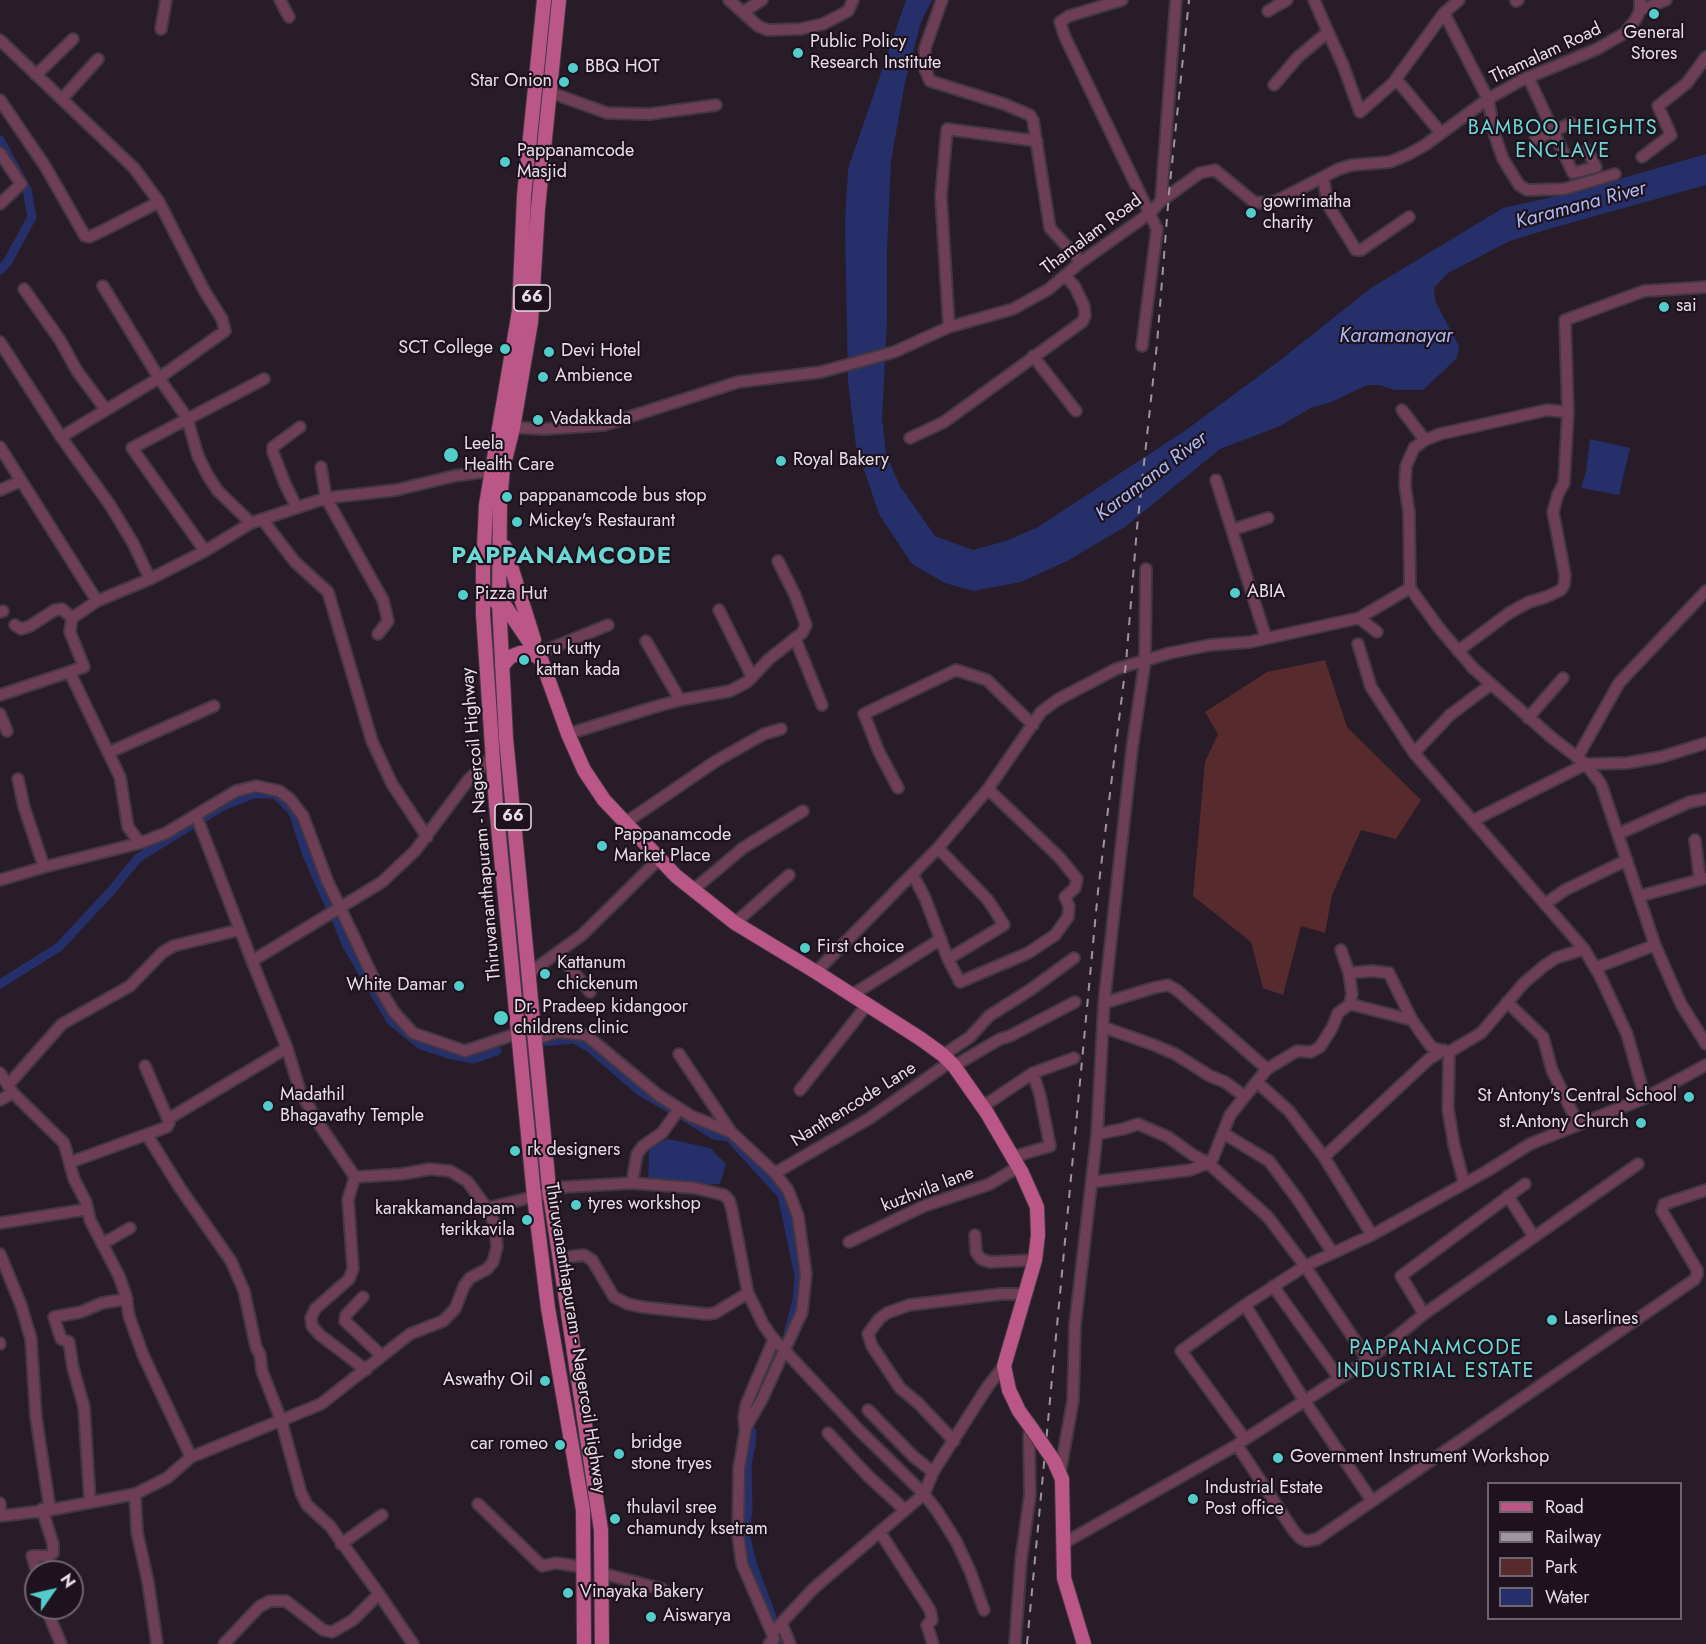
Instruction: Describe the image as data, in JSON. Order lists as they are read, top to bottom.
{
  "streets": {
    "main road": ["66", "Thiruvananthapuram - Nagercoil Highway"],
    "street": ["Thamalam Road", "Nanthencode Lane", "kuzhvila lane"]
  },
  "crossings": [
    ["Thamalam Road", "Thiruvananthapuram - Nagercoil Highway"]
  ],
  "districts": ["BAMBOO HEIGHTS ENCLAVE", "PAPPANAMCODE", "PAPPANAMCODE INDUSTRIAL ESTATE"],
  "water": ["Karamana River", "Karamanayar"],
  "places": [
    "General Stores",
    "Public Policy Research Institute",
    "BBQ HOT",
    "Star Onion",
    "Pappanamcode Masjid",
    "gowrimatha charity",
    "sai",
    "SCT College",
    "Devi Hotel",
    "Ambience",
    "Vadakkada",
    "Leela Health Care",
    "Royal Bakery",
    "pappanamcode bus stop",
    "Mickey's Restaurant",
    "ABIA",
    "Pizza Hut",
    "oru kutty kattan kada",
    "Pappanamcode Market Place",
    "First choice",
    "Kattanum chickenum",
    "White Damar",
    "Dr. Pradeep kidangoor childrens clinic",
    "St Antony's Central School",
    "Madathil Bhagavathy Temple",
    "st.Antony Church",
    "rk designers",
    "tyres workshop",
    "karakkamandapam terikkavila",
    "Laserlines",
    "Aswathy Oil",
    "car romeo",
    "bridge stone tryes",
    "Government Instrument Workshop",
    "Industrial Estate Post office",
    "thulavil sree chamundy ksetram",
    "Vinayaka Bakery",
    "Aiswarya"
  ],
  "legend": [
    "Road",
    "Railway",
    "Park",
    "Water"
  ],
  "north": "top right"
}
